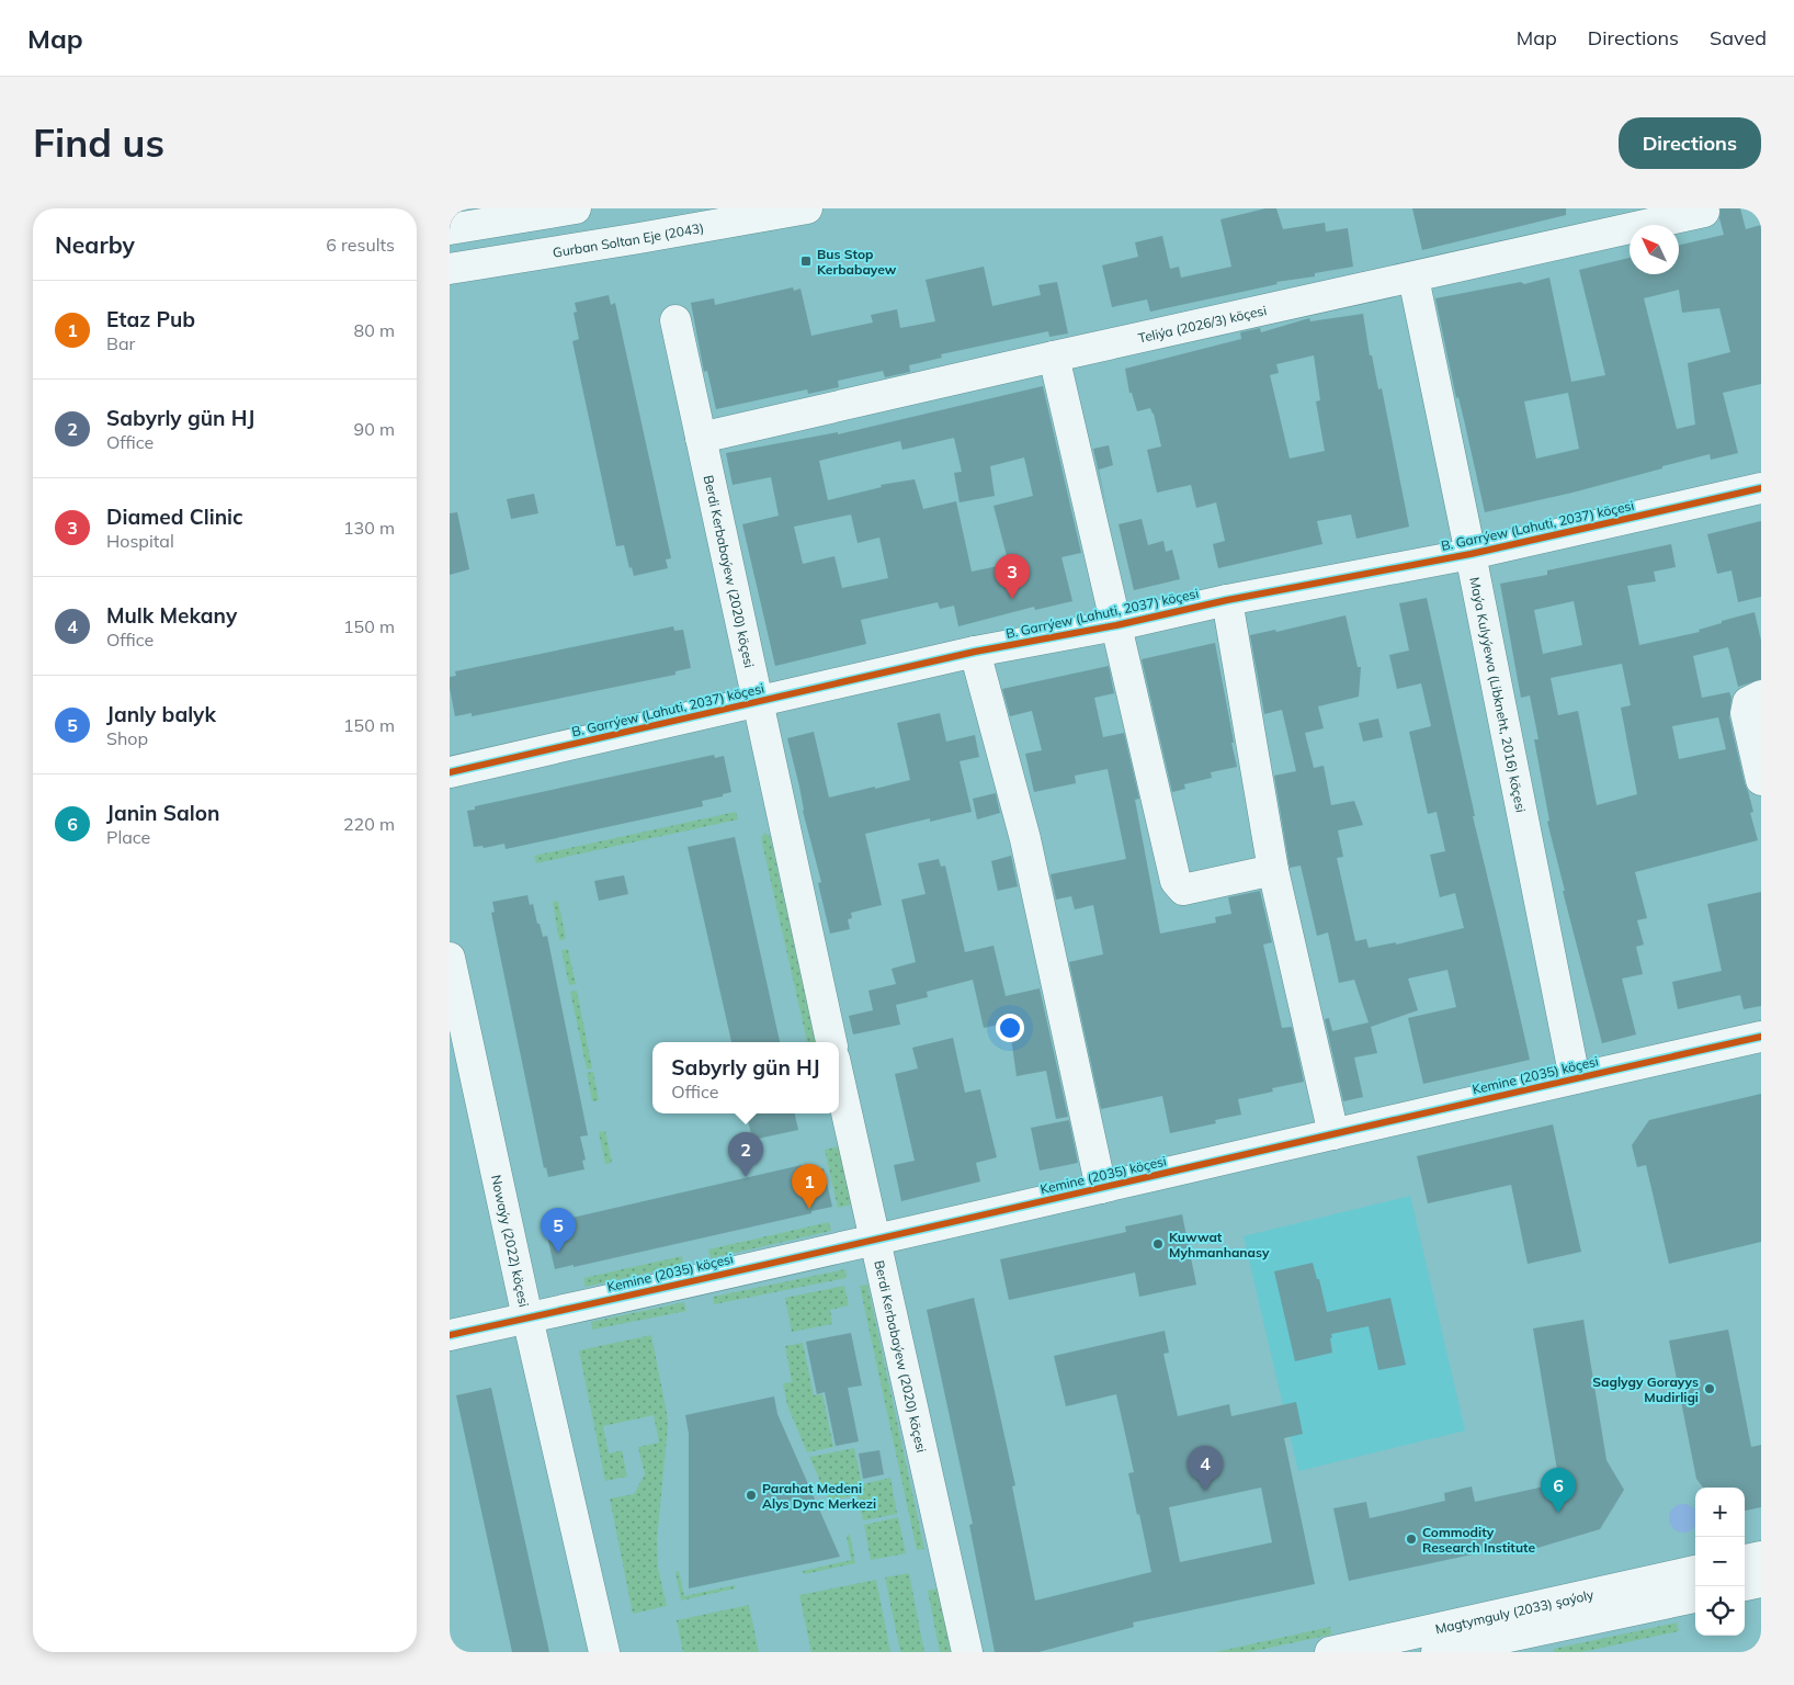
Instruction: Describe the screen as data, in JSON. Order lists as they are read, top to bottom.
{
  "streets": {
    "main road": [
      "Gurban Soltan Eje (2043)",
      "Teliýa (2026/3) köçesi",
      "B. Garrýew (Lahuti, 2037) köçesi",
      "Berdi Kerbabaýew (2020) köçesi",
      "Maýa Kulyýewa (Libkneht, 2016) köçesi",
      "Kemine (2035) köçesi",
      "Nowaýy (2022) köçesi",
      "Magtymguly (2033) şaýoly"
    ]
  },
  "crossings": [
    ["Teliýa (2026/3) köçesi", "Berdi Kerbabaýew (2020) köçesi"],
    ["Teliýa (2026/3) köçesi", "Maýa Kulyýewa (Libkneht, 2016) köçesi"],
    ["B. Garrýew (Lahuti, 2037) köçesi", "Berdi Kerbabaýew (2020) köçesi"],
    ["B. Garrýew (Lahuti, 2037) köçesi", "Maýa Kulyýewa (Libkneht, 2016) köçesi"],
    ["Berdi Kerbabaýew (2020) köçesi", "Kemine (2035) köçesi"],
    ["Maýa Kulyýewa (Libkneht, 2016) köçesi", "Kemine (2035) köçesi"],
    ["Kemine (2035) köçesi", "Nowaýy (2022) köçesi"]
  ],
  "places": {
    "transit": ["Bus Stop Kerbabayew"],
    "other": [
      "Kuwwat Myhmanhanasy",
      "Saglygy Gorayys Mudirligi",
      "Parahat Medeni Alys Dync Merkezi",
      "Commodity Research Institute"
    ]
  },
  "north": "top left",
  "page": {
    "header": "Map",
    "nav": ["Map", "Directions", "Saved"],
    "buttons": "Directions",
    "title": "Find us",
    "heading": ["Nearby", "6 results"],
    "list": [
      {
        "mark": "1",
        "name": "Etaz Pub",
        "note": "Bar",
        "value": "80 m"
      },
      {
        "mark": "2",
        "name": "Sabyrly gün HJ",
        "note": "Office",
        "value": "90 m"
      },
      {
        "mark": "3",
        "name": "Diamed Clinic",
        "note": "Hospital",
        "value": "130 m"
      },
      {
        "mark": "4",
        "name": "Mulk Mekany",
        "note": "Office",
        "value": "150 m"
      },
      {
        "mark": "5",
        "name": "Janly balyk",
        "note": "Shop",
        "value": "150 m"
      },
      {
        "mark": "6",
        "name": "Janin Salon",
        "note": "Place",
        "value": "220 m"
      }
    ],
    "pins": [
      "3",
      "2",
      "1",
      "5",
      "4",
      "6"
    ],
    "popup": ["Sabyrly gün HJ", "Office"],
    "map_buttons": ["+", "−"]
  }
}
